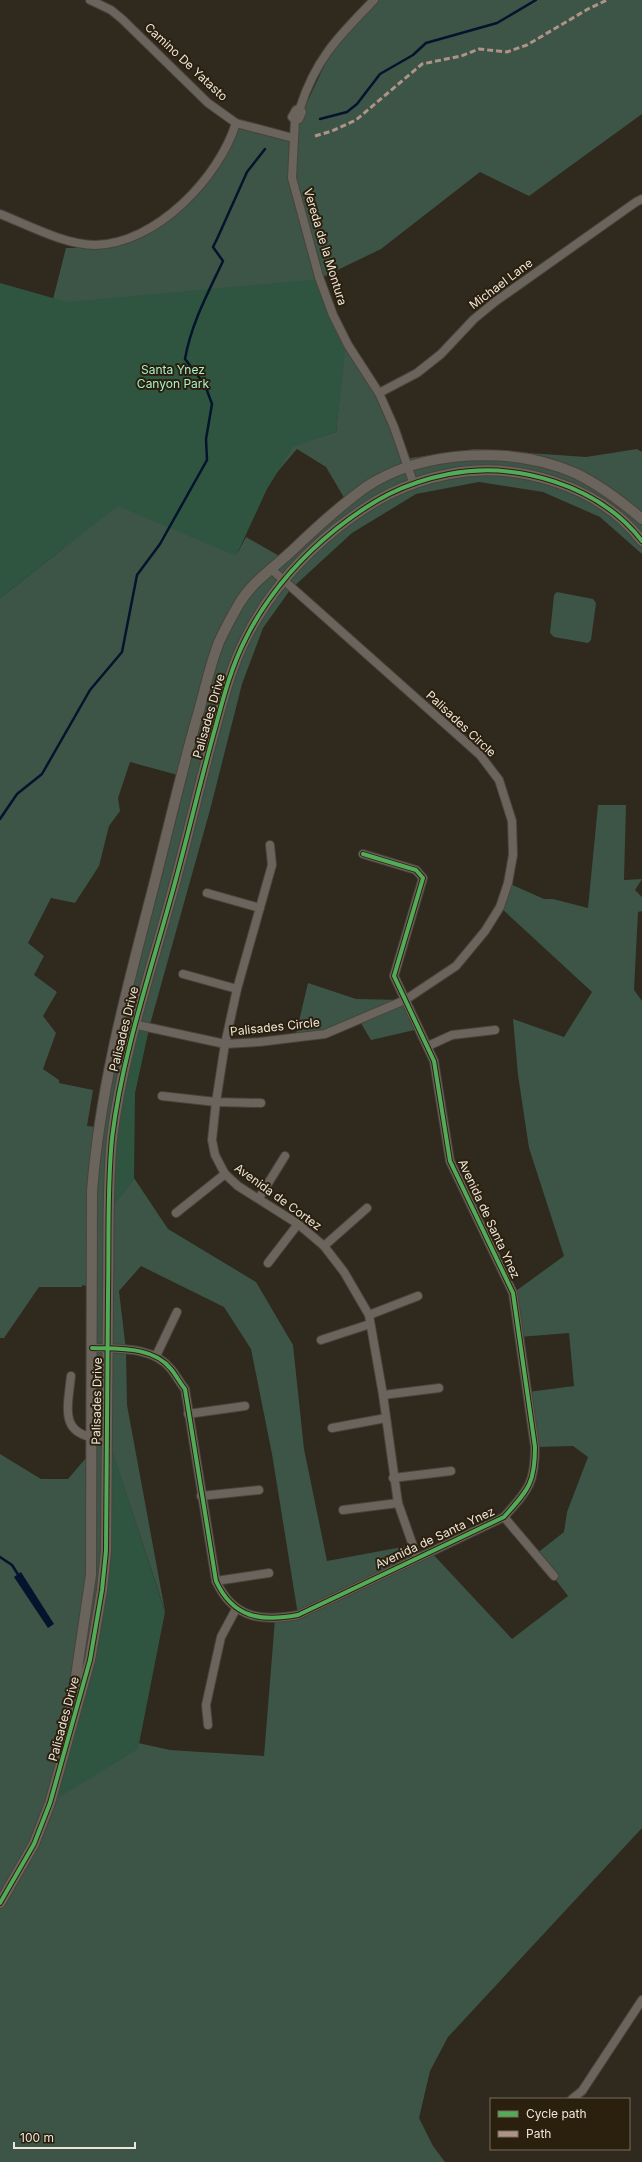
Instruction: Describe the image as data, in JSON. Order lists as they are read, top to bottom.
{
  "streets": {
    "street": [
      "Camino De Yatasto",
      "Vereda de la Montura",
      "Michael Lane",
      "Palisades Drive",
      "Palisades Circle",
      "Avenida de Cortez",
      "Avenida de Santa Ynez"
    ]
  },
  "crossings": [
    ["Camino De Yatasto", "Vereda de la Montura"],
    ["Vereda de la Montura", "Michael Lane"],
    ["Vereda de la Montura", "Palisades Drive"],
    ["Palisades Drive", "Palisades Circle"],
    ["Palisades Drive", "Avenida de Santa Ynez"],
    ["Palisades Circle", "Avenida de Cortez"],
    ["Palisades Circle", "Avenida de Santa Ynez"],
    ["Avenida de Cortez", "Avenida de Santa Ynez"]
  ],
  "parks": ["Santa Ynez Canyon Park"],
  "legend": ["Cycle path", "Path"],
  "scale_bar": "100 m"
}
